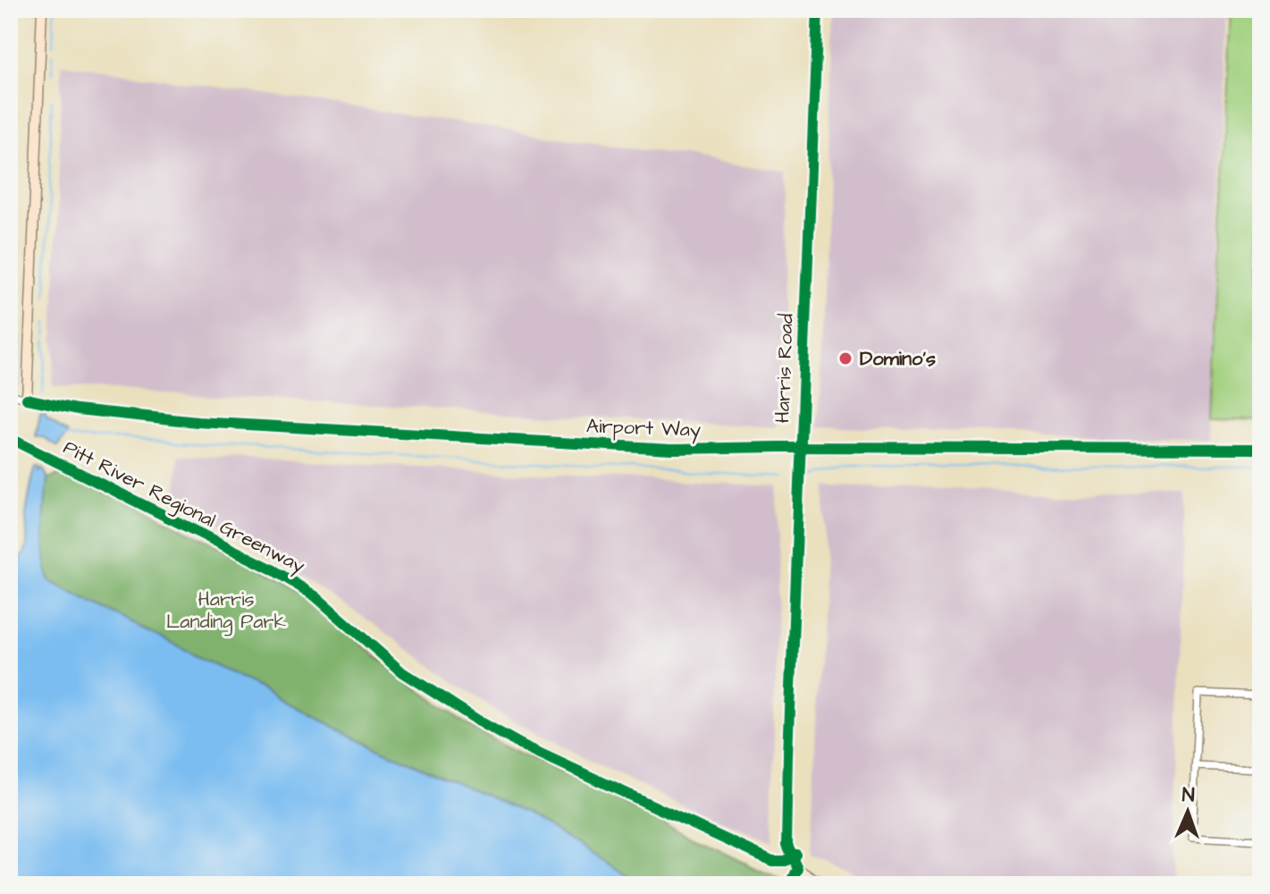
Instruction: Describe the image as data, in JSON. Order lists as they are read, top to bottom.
{
  "streets": {
    "street": ["Harris Road", "Airport Way"],
    "cycle path": ["Pitt River Regional Greenway"]
  },
  "crossings": [
    ["Harris Road", "Airport Way"]
  ],
  "parks": ["Harris Landing Park"],
  "places": ["Domino's"],
  "north": "top"
}
